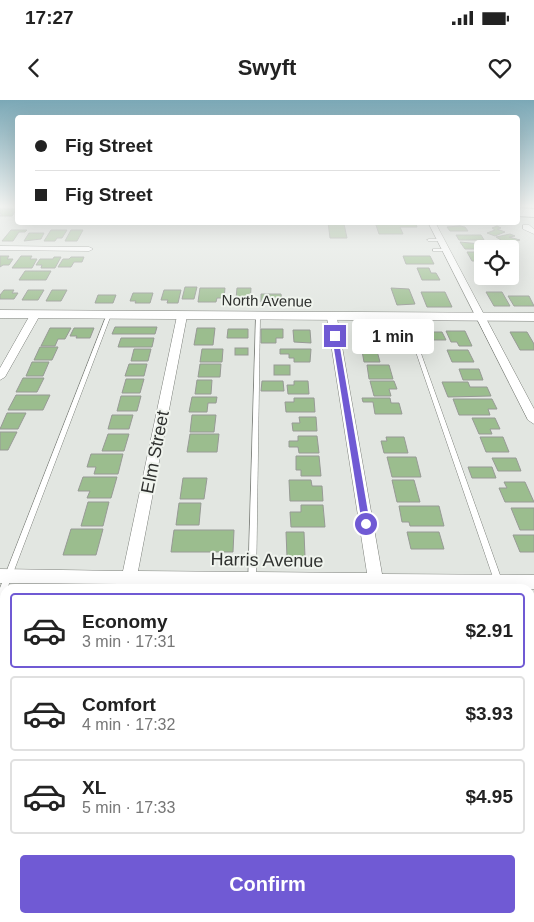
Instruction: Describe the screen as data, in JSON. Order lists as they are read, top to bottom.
{
  "streets": {
    "street": ["North Avenue", "Elm Street", "Harris Avenue"]
  },
  "crossings": [
    ["North Avenue", "Elm Street"],
    ["Elm Street", "Harris Avenue"]
  ],
  "page": {
    "status": "17:27",
    "header": "Swyft",
    "banner": ["Fig Street", "Fig Street"],
    "bubble": "1 min",
    "list": [
      {
        "name": "Economy",
        "note": "3 min · 17:31",
        "value": "$2.91"
      },
      {
        "name": "Comfort",
        "note": "4 min · 17:32",
        "value": "$3.93"
      },
      {
        "name": "XL",
        "note": "5 min · 17:33",
        "value": "$4.95"
      }
    ],
    "buttons": "Confirm"
  }
}
